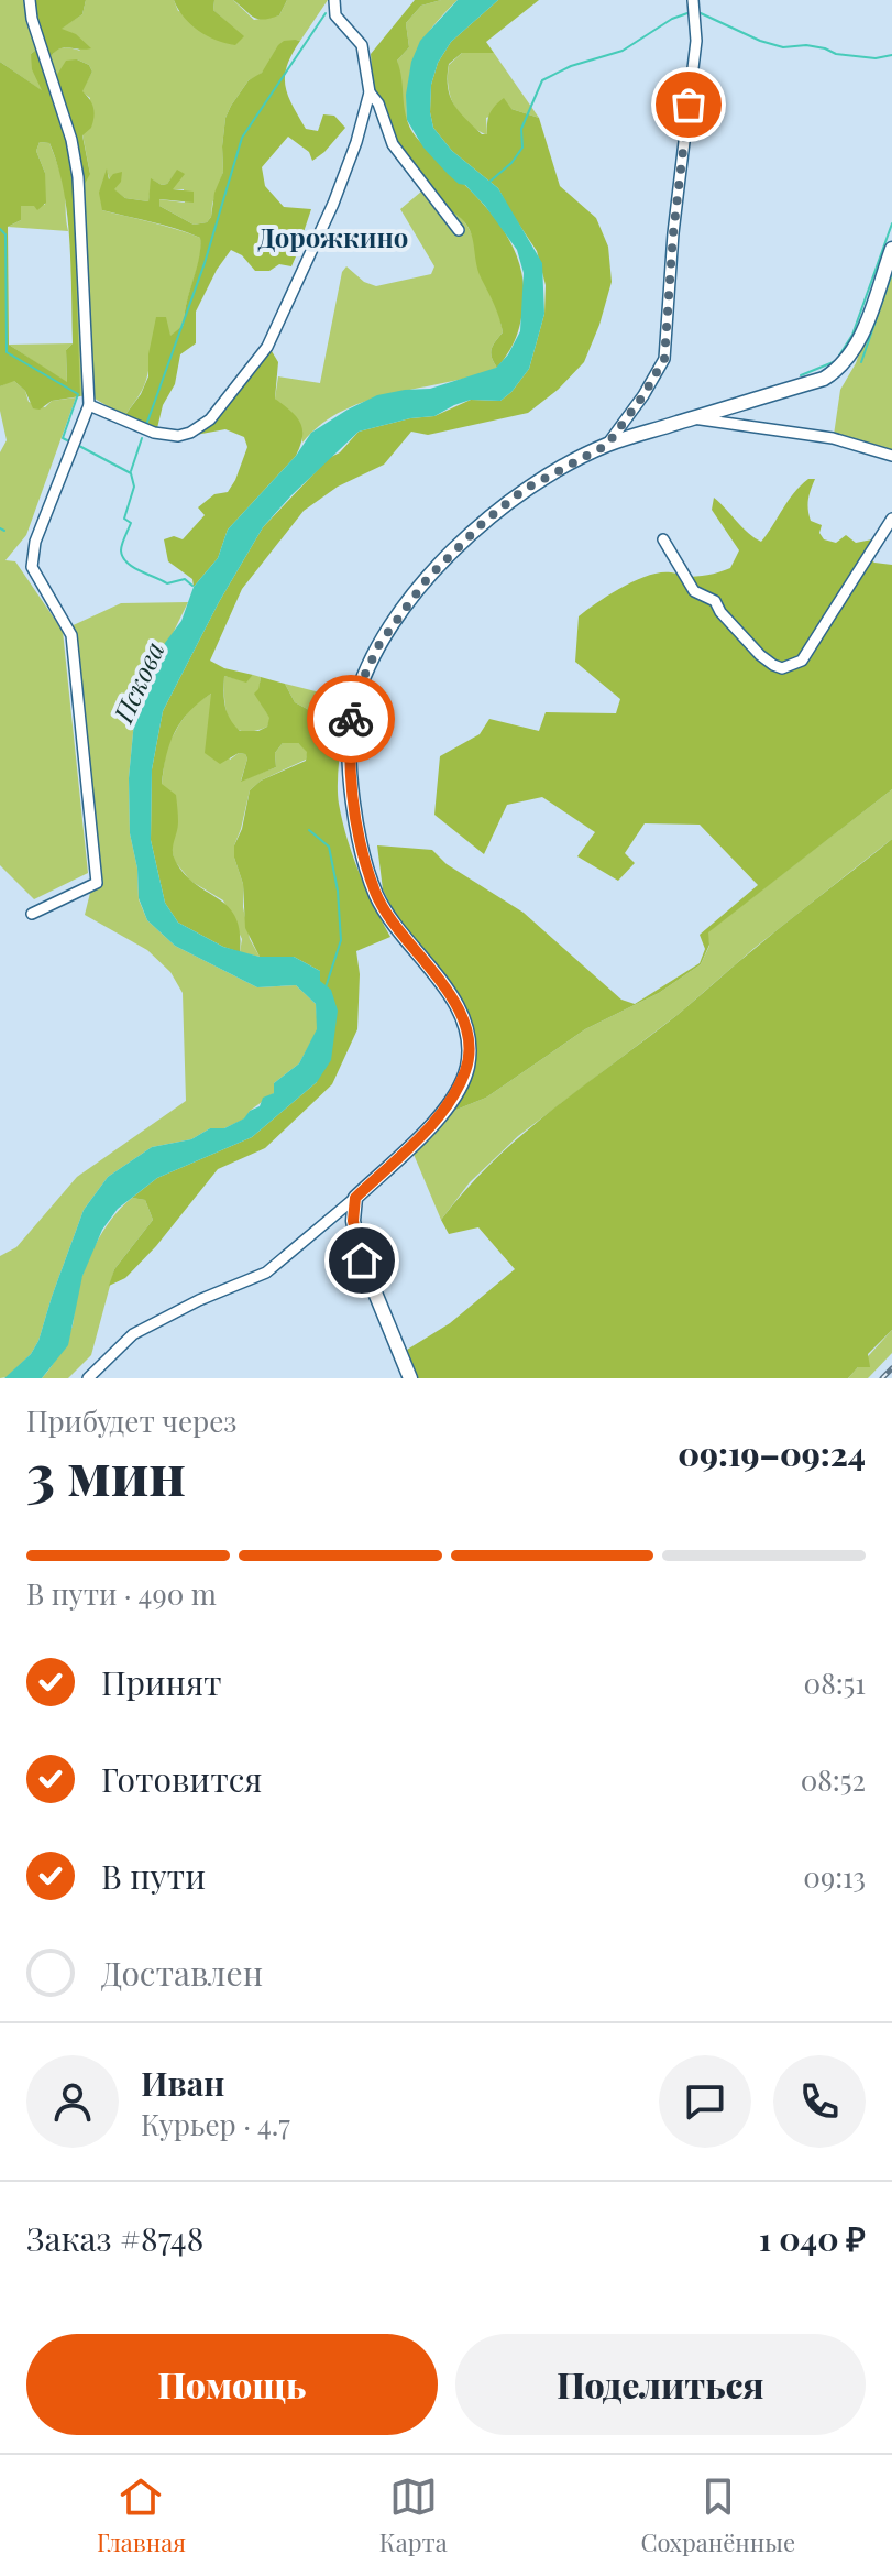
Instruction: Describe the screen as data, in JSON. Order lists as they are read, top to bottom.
{
  "districts": ["Дорожкино"],
  "water": ["Пскова"],
  "page": {
    "heading": ["3 мин", "Прибудет через", "09:19–09:24"],
    "panel": [
      "Иван",
      "Курьер · 4.7",
      "Заказ #8748",
      "1 040 ₽"
    ],
    "bar": "В пути · 490 m",
    "list": [
      ["Принят", "08:51"],
      ["Готовится", "08:52"],
      ["В пути", "09:13"],
      "Доставлен"
    ],
    "buttons": ["Помощь", "Поделиться"],
    "tabs": ["Главная", "Карта", "Сохранённые"]
  }
}
